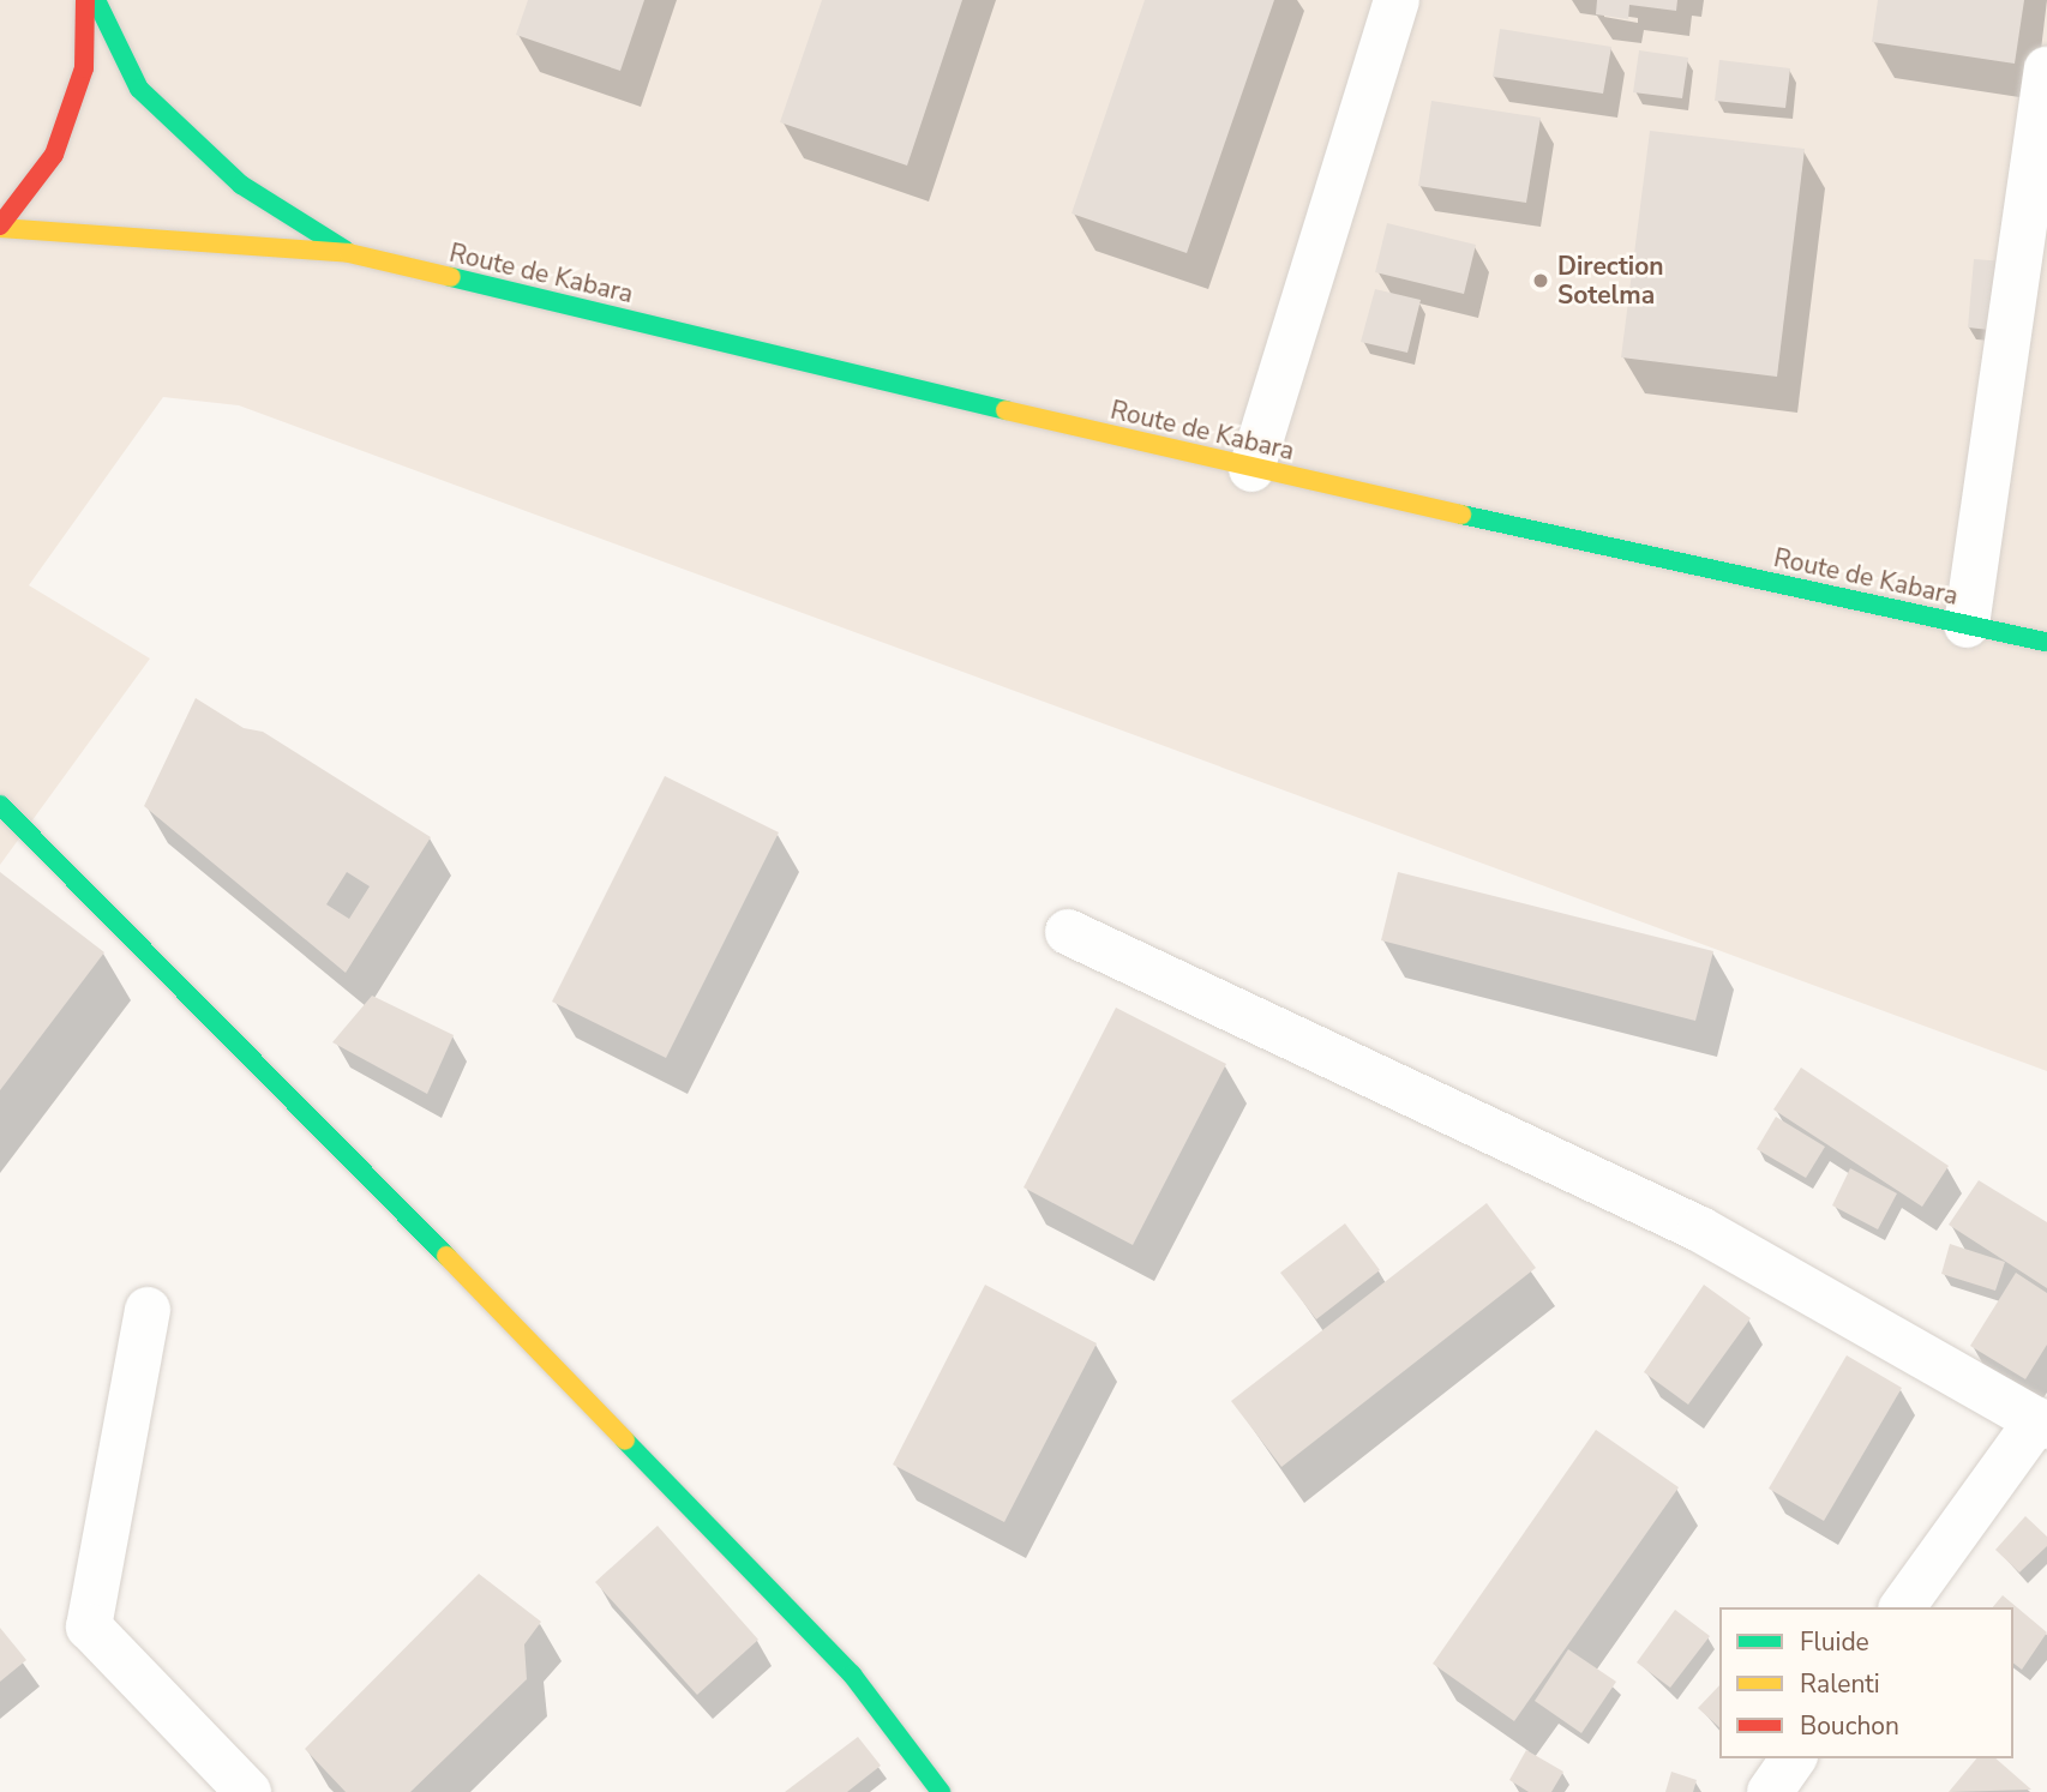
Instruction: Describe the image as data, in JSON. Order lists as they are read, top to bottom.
{
  "streets": {
    "main road": ["Route de Kabara"]
  },
  "places": ["Direction Sotelma"],
  "legend": ["Fluide", "Ralenti", "Bouchon"]
}
